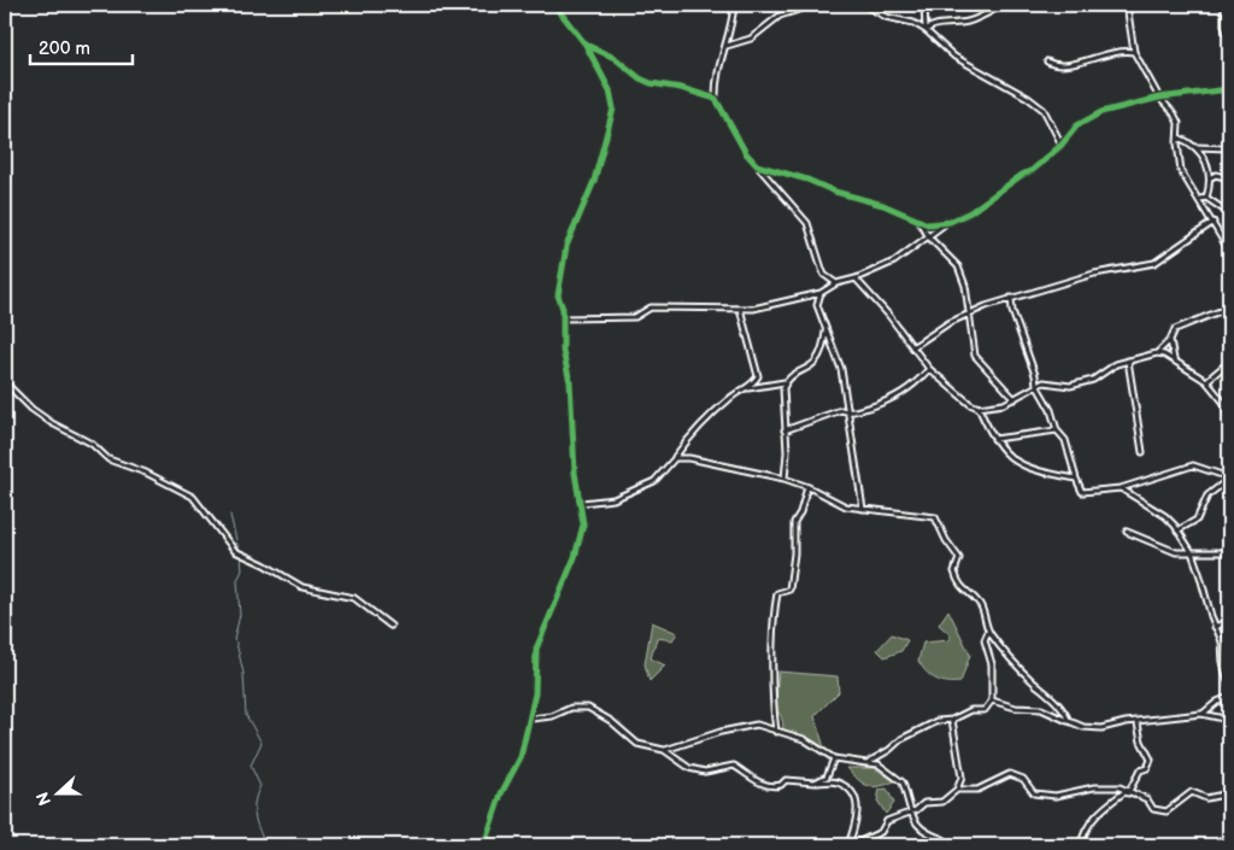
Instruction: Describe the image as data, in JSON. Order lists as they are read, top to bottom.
{
  "scale_bar": "200 m",
  "north": "left"
}
